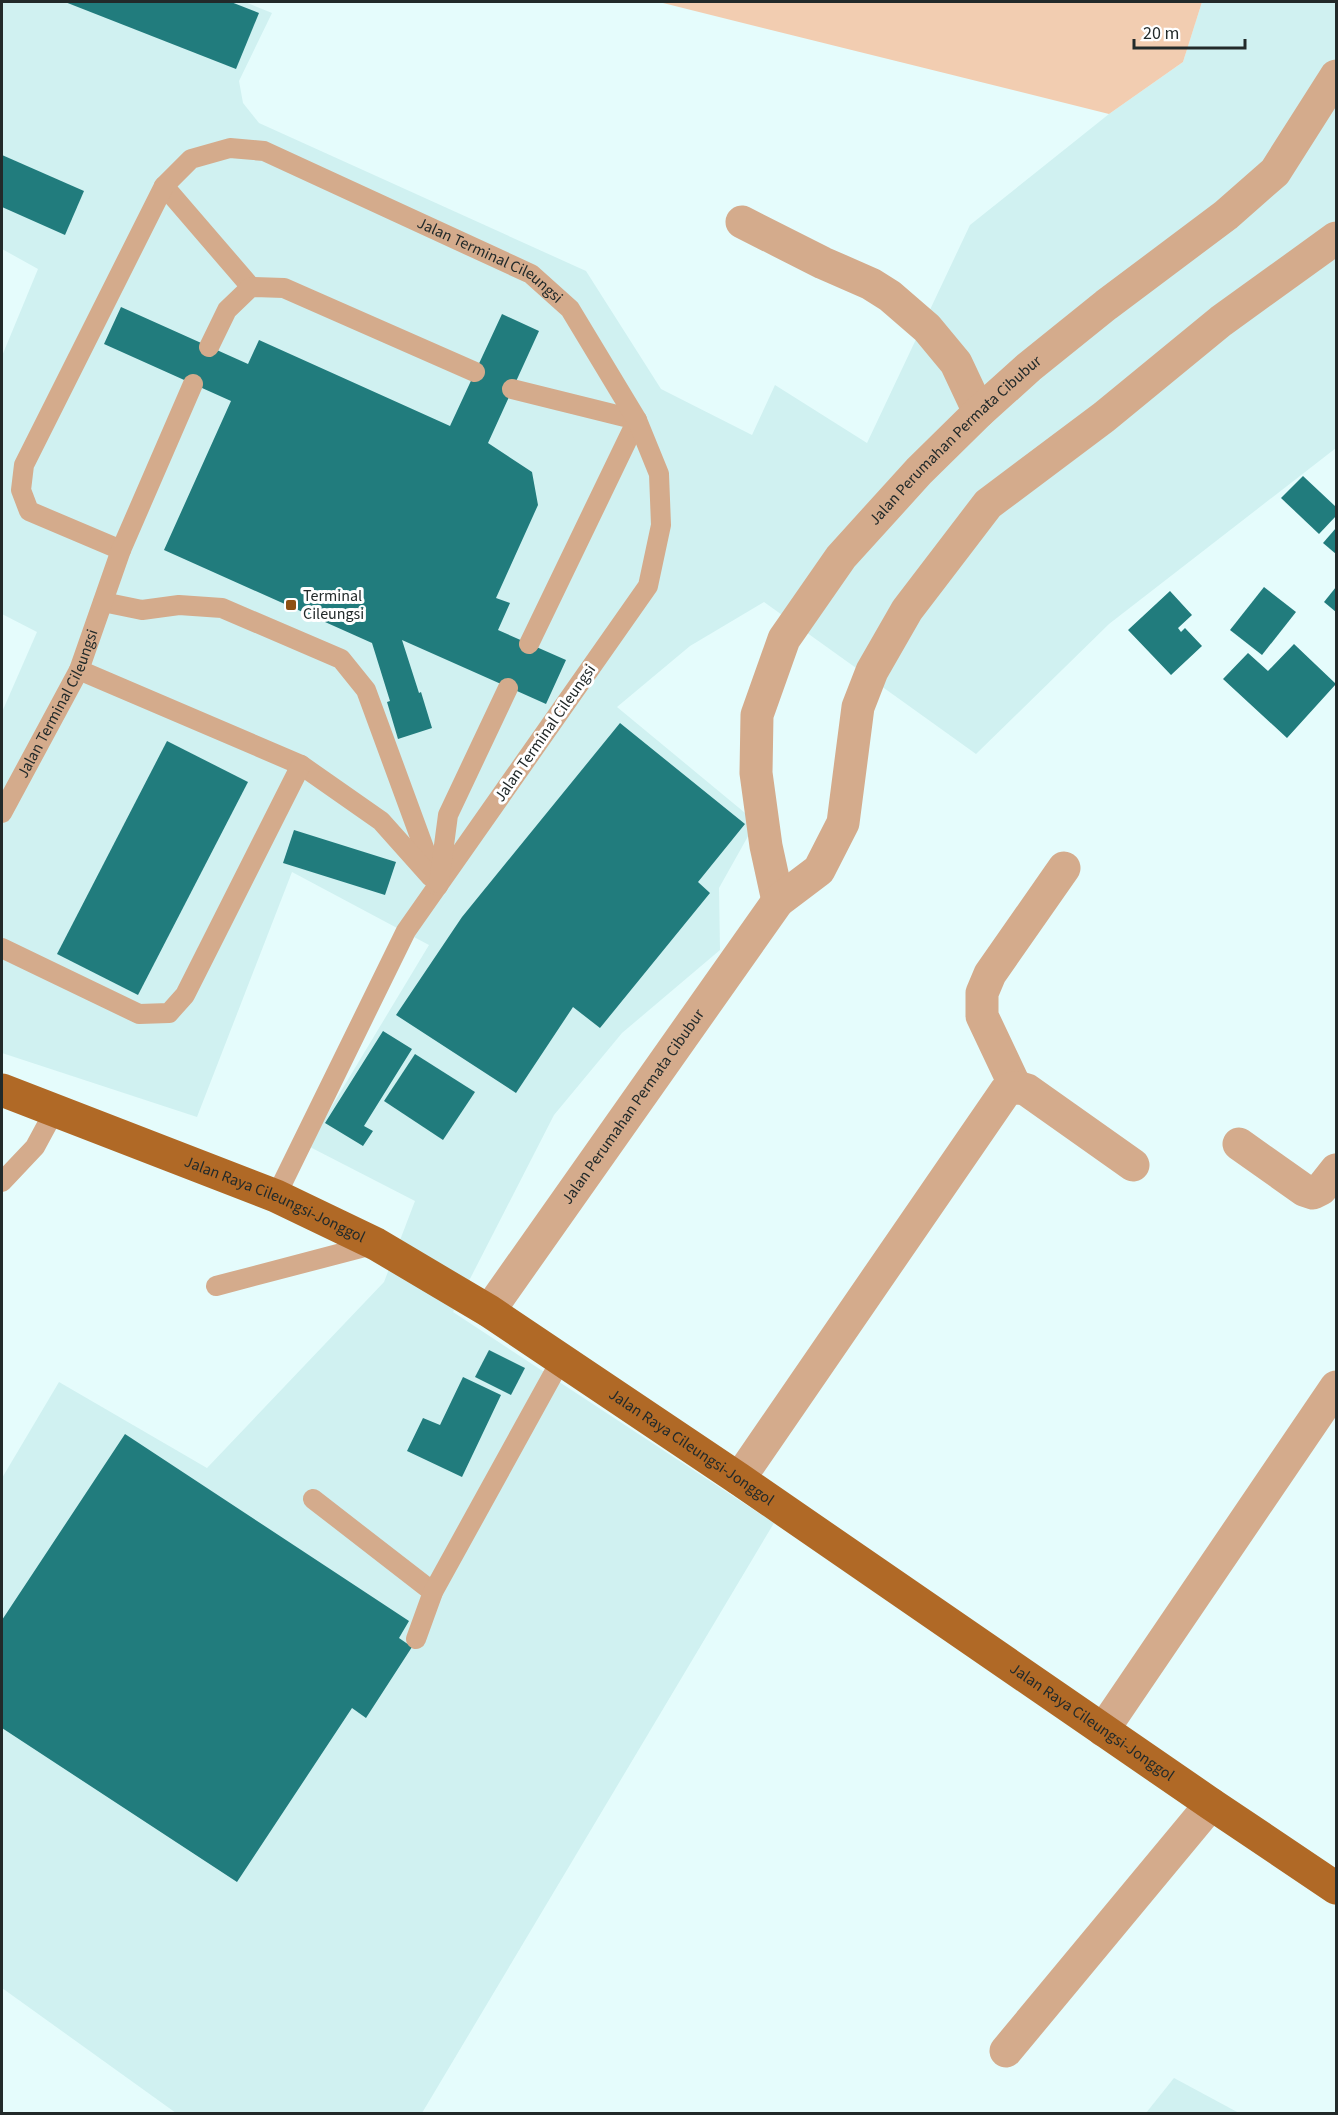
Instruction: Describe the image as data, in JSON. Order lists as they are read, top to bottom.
{
  "streets": {
    "main road": ["Jalan Raya Cileungsi-Jonggol"],
    "street": ["Jalan Perumahan Permata Cibubur"],
    "lane": ["Jalan Terminal Cileungsi"]
  },
  "crossings": [
    ["Jalan Terminal Cileungsi", "Jalan Raya Cileungsi-Jonggol"],
    ["Jalan Perumahan Permata Cibubur", "Jalan Raya Cileungsi-Jonggol"]
  ],
  "places": {
    "transit": ["Terminal Cileungsi"]
  },
  "scale_bar": "20 m"
}
